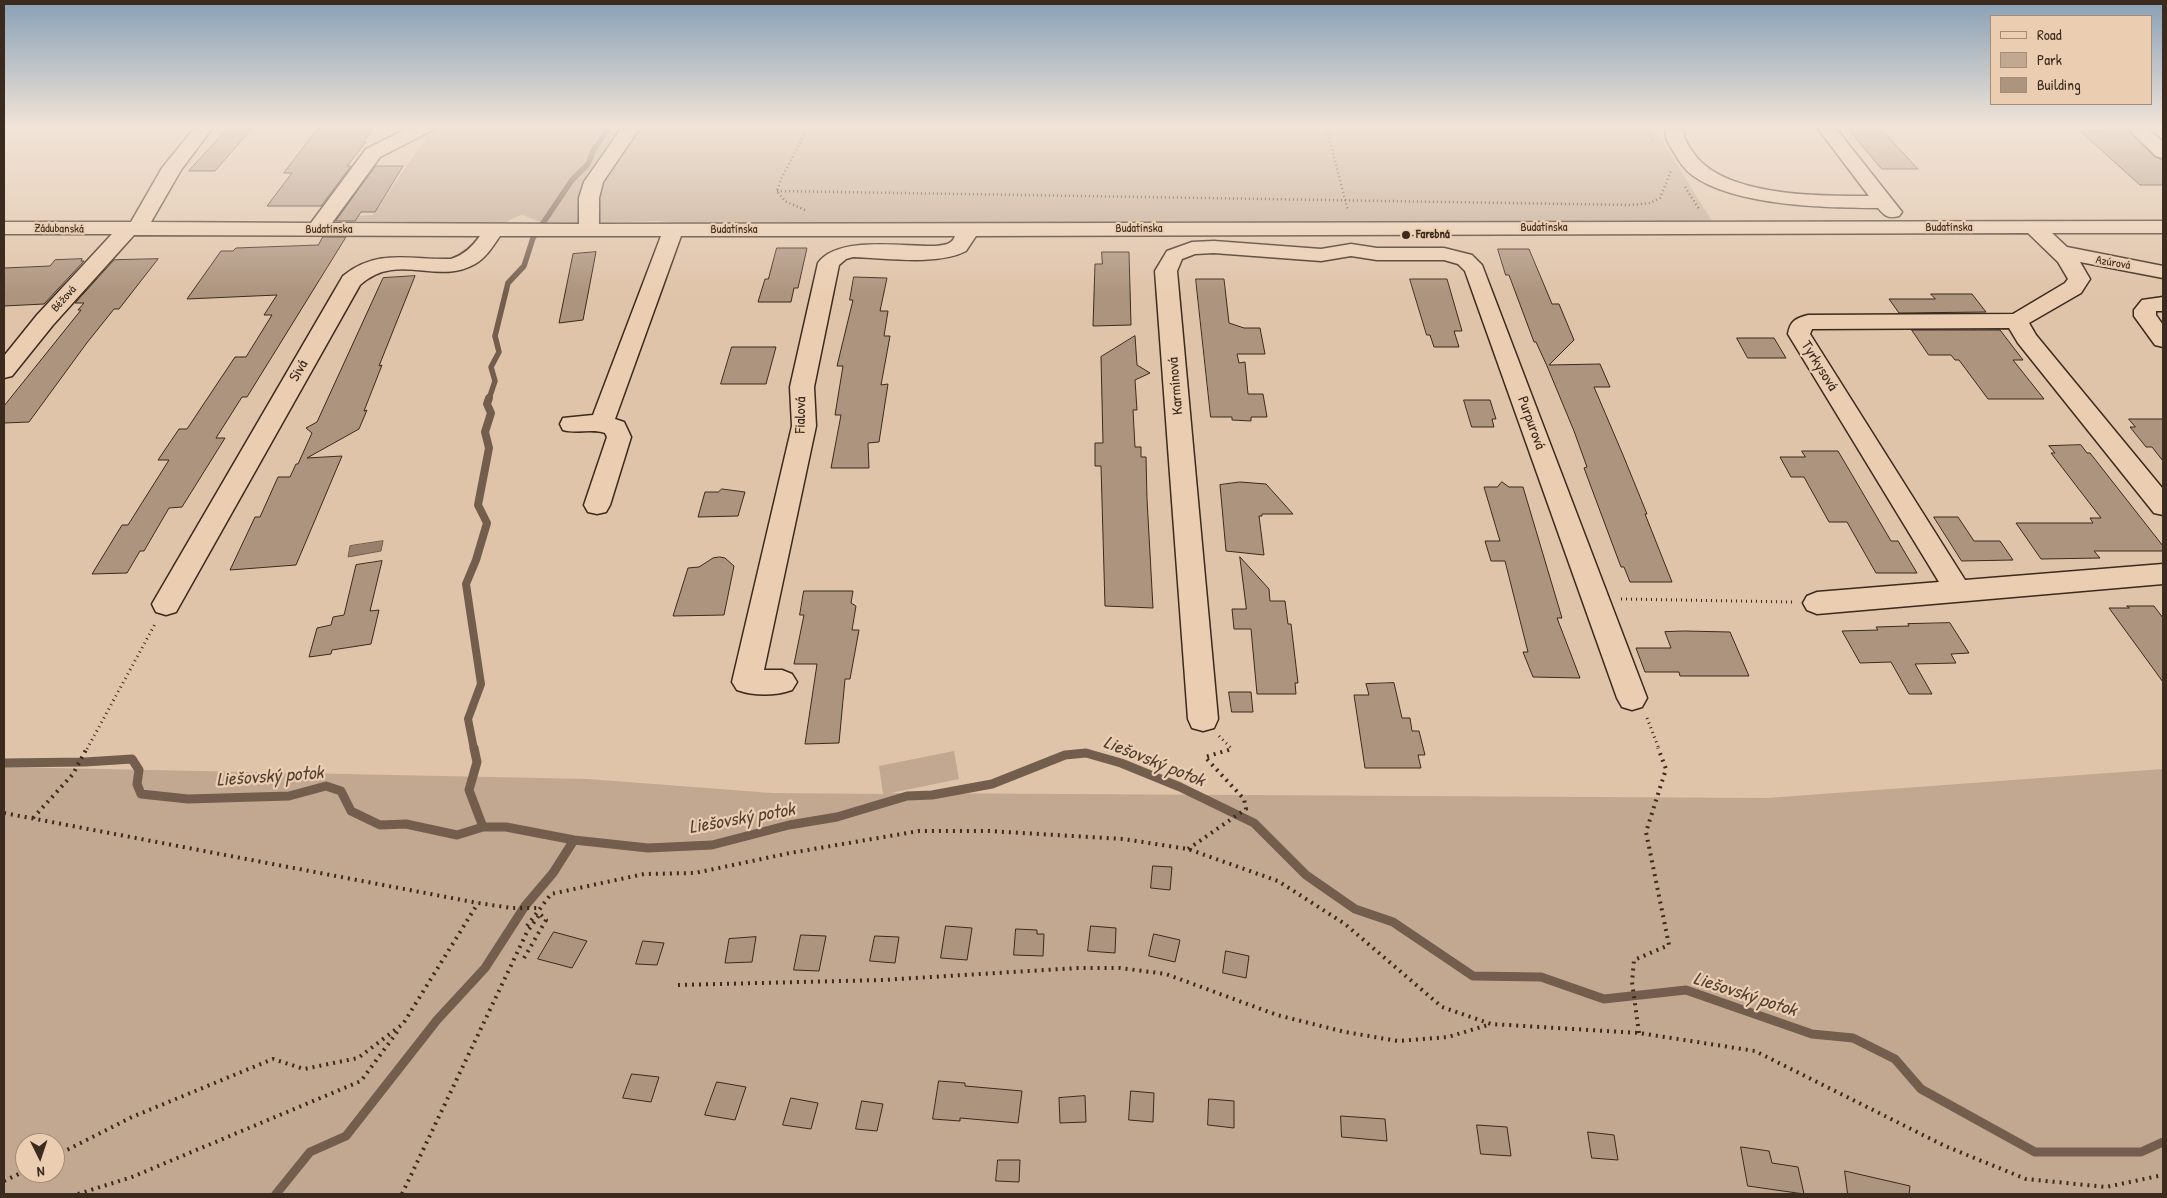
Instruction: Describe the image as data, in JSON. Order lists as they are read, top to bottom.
{
  "streets": {
    "street": [
      "Budatínska",
      "Zádubanská",
      "Azúrová",
      "Béžová",
      "Tyrkysová",
      "Sivá",
      "Karmínová",
      "Fialová",
      "Purpurová"
    ]
  },
  "crossings": [
    ["Budatínska", "Zádubanská"],
    ["Budatínska", "Béžová"],
    ["Budatínska", "Sivá"],
    ["Budatínska", "Karmínová"],
    ["Budatínska", "Fialová"],
    ["Budatínska", "Purpurová"],
    ["Zádubanská", "Béžová"],
    ["Karmínová", "Purpurová"]
  ],
  "water": ["Liešovský potok"],
  "places": ["Farebná"],
  "legend": ["Road", "Park", "Building"],
  "north": "bottom"
}
